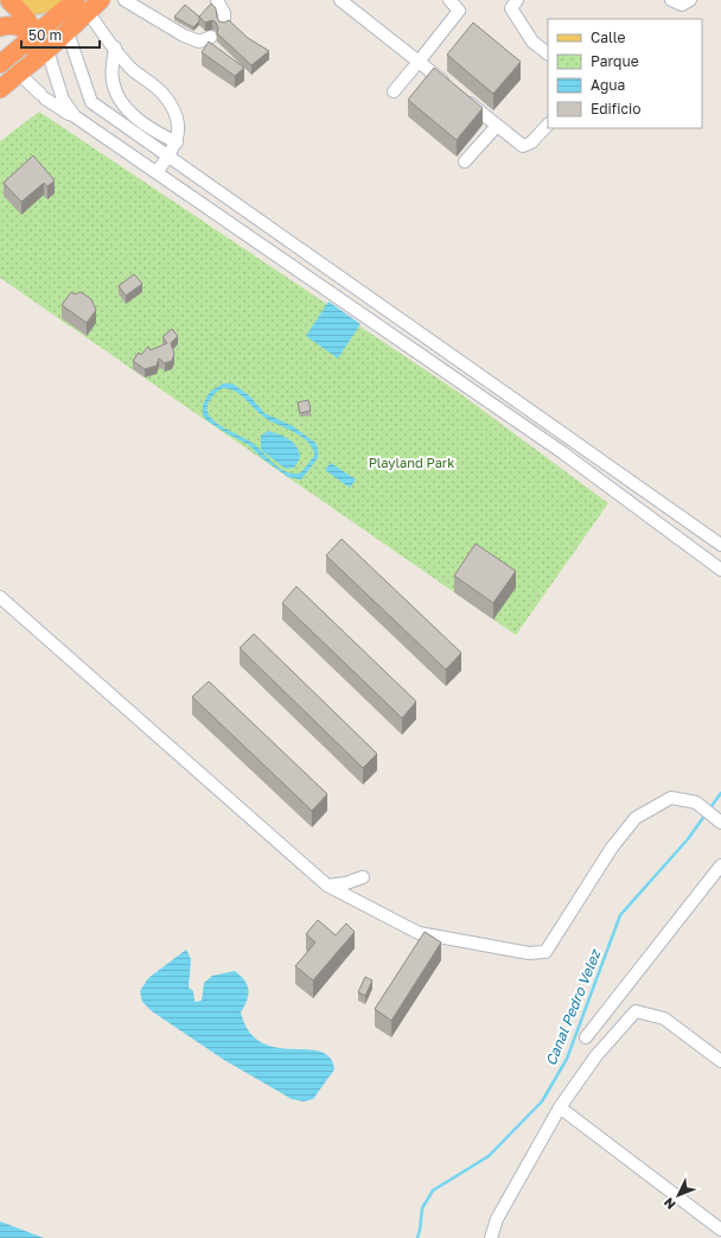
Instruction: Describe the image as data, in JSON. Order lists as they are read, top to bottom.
{
  "water": ["Canal Pedro Velez"],
  "parks": ["Playland Park"],
  "legend": [
    "Calle",
    "Parque",
    "Agua",
    "Edificio"
  ],
  "scale_bar": "50 m",
  "north": "bottom left"
}
